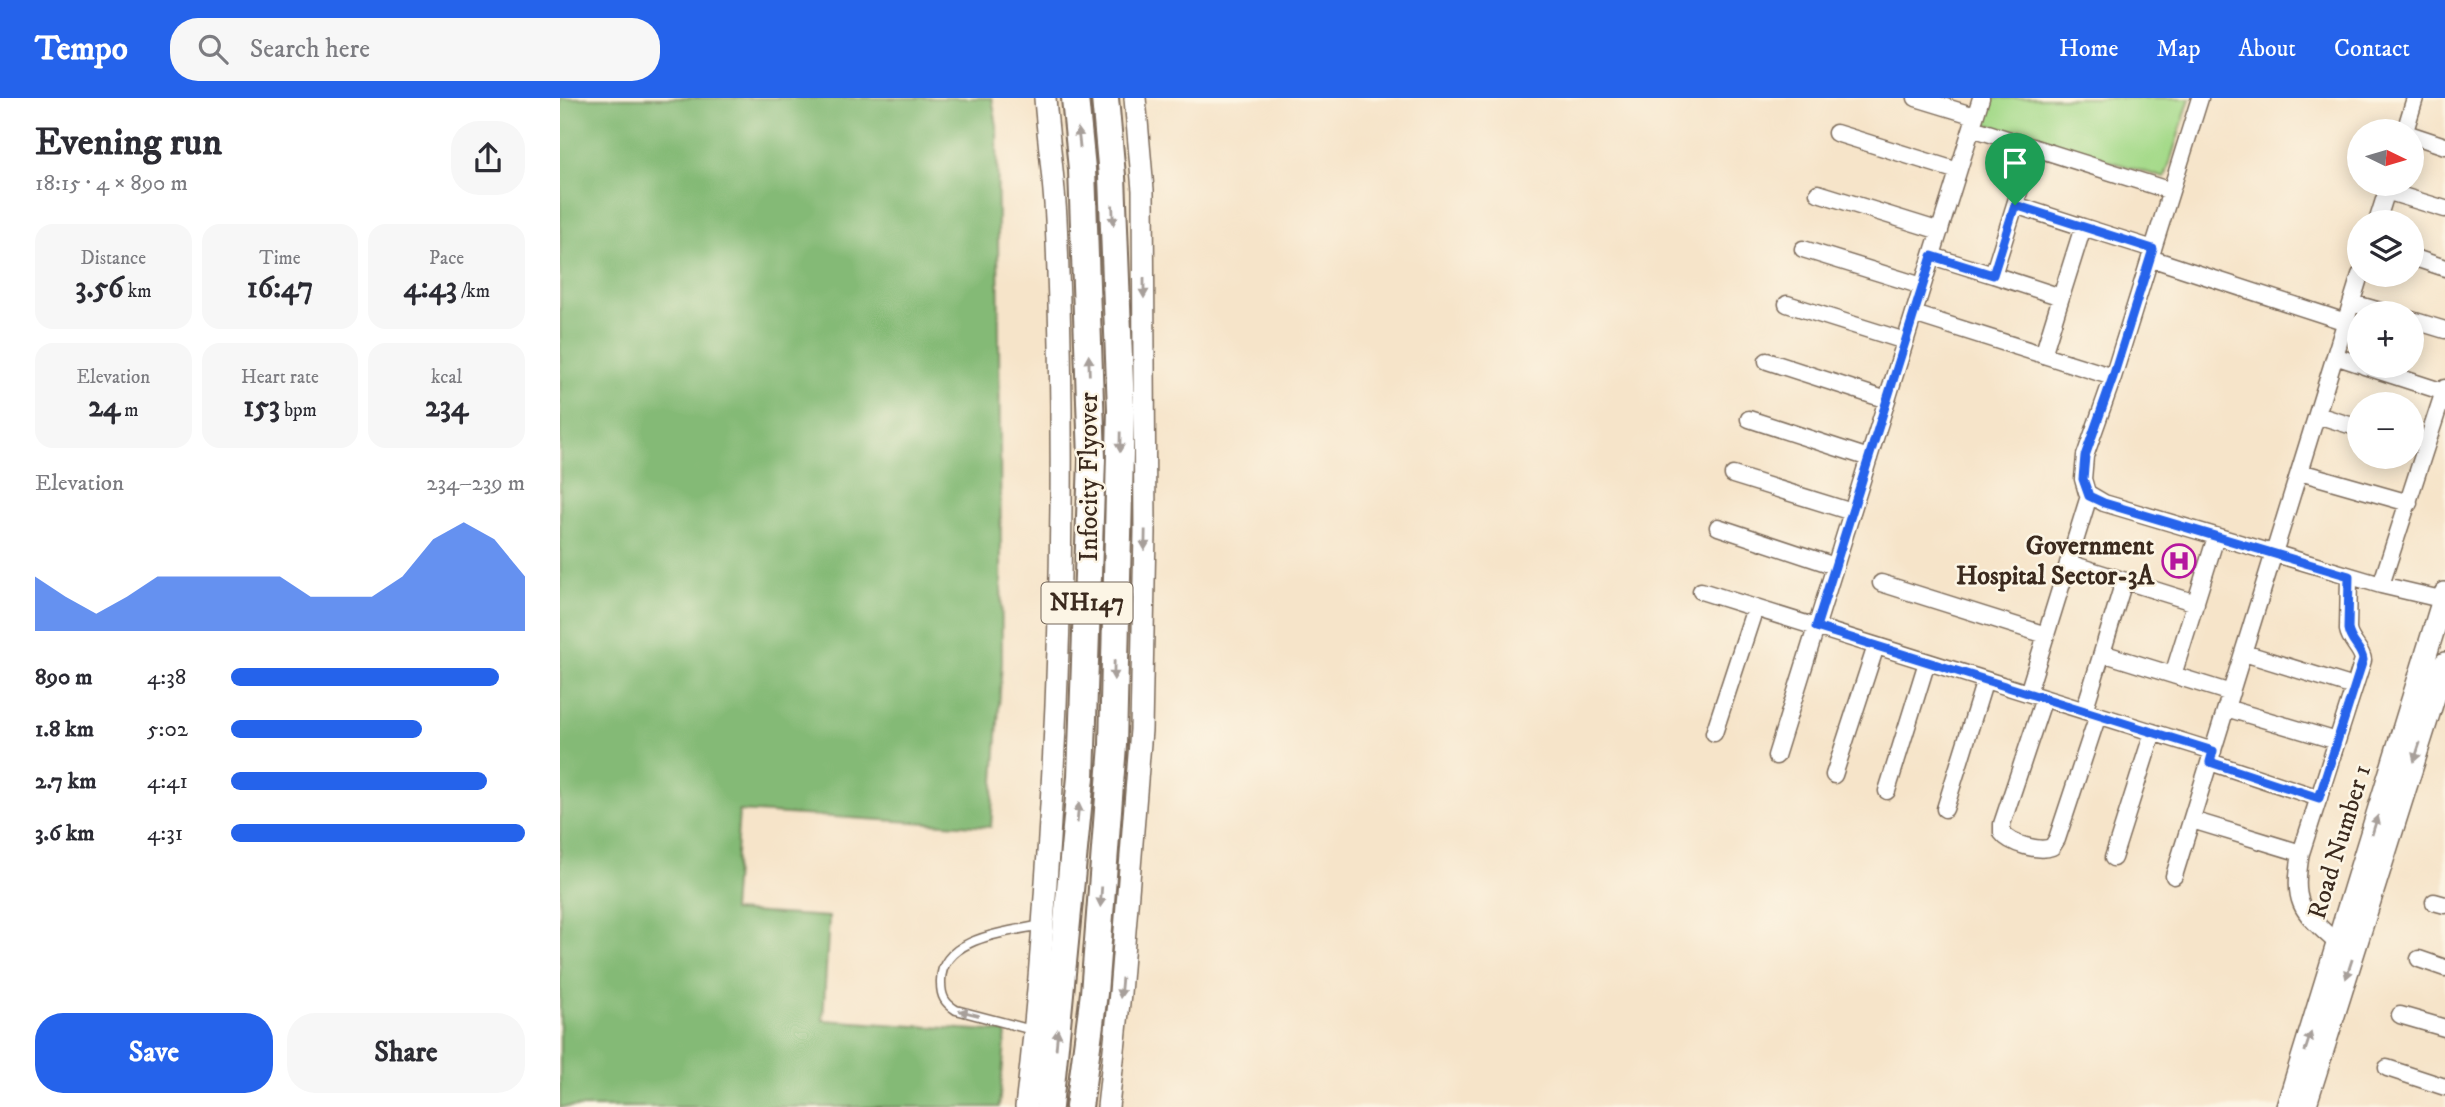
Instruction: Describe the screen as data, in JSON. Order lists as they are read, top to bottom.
{
  "streets": {
    "highway": ["Infocity Flyover", "NH147"],
    "street": ["Road Number 1"]
  },
  "places": {
    "hospital": ["Government Hospital Sector-3A"]
  },
  "north": "right",
  "page": {
    "header": "Tempo",
    "search": "Search here",
    "nav": [
      "Home",
      "Map",
      "About",
      "Contact"
    ],
    "heading": ["Evening run", "18:15 · 4 × 890 m"],
    "map_buttons": ["+", "−"],
    "stats": [
      ["Distance", "3.56 km"],
      ["Time", "16:47"],
      ["Pace", "4:43 /km"],
      ["Elevation", "24 m"],
      ["Heart rate", "153 bpm"],
      ["kcal", "234"]
    ],
    "chart": ["Elevation", "234–239 m"],
    "list": [
      {
        "name": "890 m",
        "note": "4:38"
      },
      {
        "name": "1.8 km",
        "note": "5:02"
      },
      {
        "name": "2.7 km",
        "note": "4:41"
      },
      {
        "name": "3.6 km",
        "note": "4:31"
      }
    ],
    "buttons": ["Save", "Share"]
  }
}
